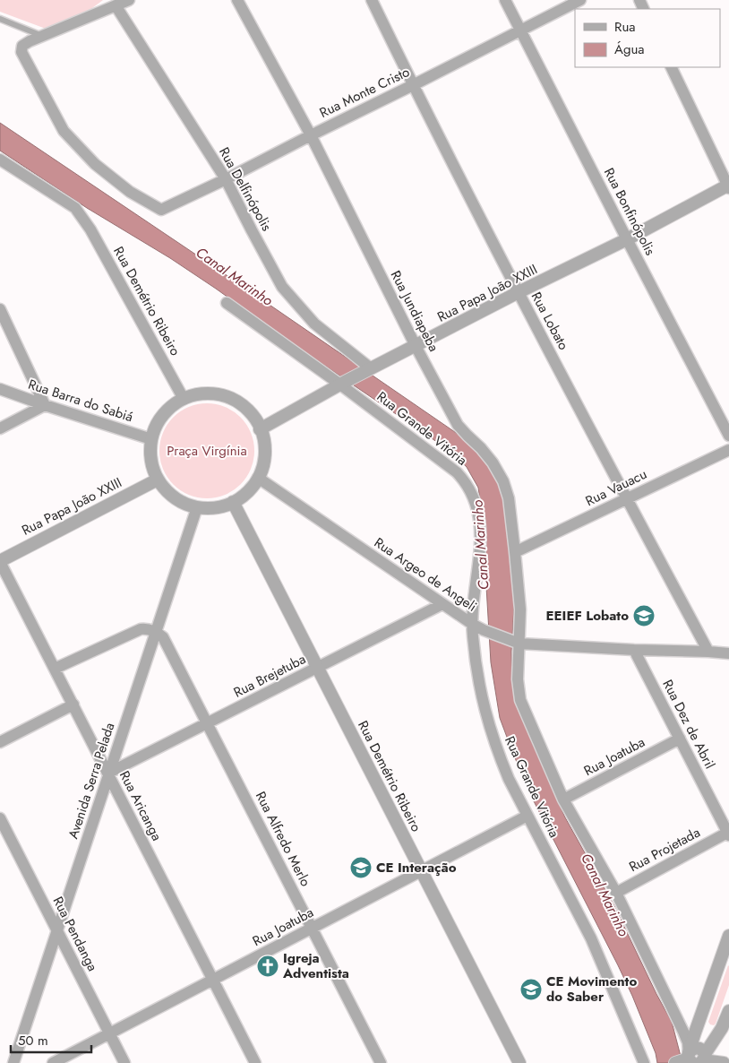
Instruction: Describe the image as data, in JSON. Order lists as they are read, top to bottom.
{
  "streets": {
    "street": [
      "Rua Monte Cristo",
      "Rua Delfinópolis",
      "Rua Bonfinópolis",
      "Rua Papa João XXIII",
      "Rua Demétrio Ribeiro",
      "Rua Jundiapeba",
      "Rua Lobato",
      "Rua Barra do Sabiá",
      "Rua Grande Vitória",
      "Rua Vauacu",
      "Rua Argeo de Angeli",
      "Rua Brejetuba",
      "Rua Dez de Abril",
      "Rua Joatuba",
      "Avenida Serra Pelada",
      "Rua Aricanga",
      "Rua Alfredo Merlo",
      "Rua Projetada",
      "Rua Pendanga"
    ]
  },
  "crossings": [
    ["Rua Monte Cristo", "Rua Delfinópolis"],
    ["Rua Monte Cristo", "Rua Bonfinópolis"],
    ["Rua Monte Cristo", "Rua Jundiapeba"],
    ["Rua Monte Cristo", "Rua Lobato"],
    ["Rua Delfinópolis", "Rua Papa João XXIII"],
    ["Rua Bonfinópolis", "Rua Papa João XXIII"],
    ["Rua Papa João XXIII", "Rua Demétrio Ribeiro"],
    ["Rua Papa João XXIII", "Rua Jundiapeba"],
    ["Rua Papa João XXIII", "Rua Lobato"],
    ["Rua Papa João XXIII", "Rua Barra do Sabiá"],
    ["Rua Papa João XXIII", "Rua Grande Vitória"],
    ["Rua Papa João XXIII", "Rua Argeo de Angeli"],
    ["Rua Papa João XXIII", "Avenida Serra Pelada"],
    ["Rua Papa João XXIII", "Rua Aricanga"],
    ["Rua Demétrio Ribeiro", "Rua Barra do Sabiá"],
    ["Rua Demétrio Ribeiro", "Rua Argeo de Angeli"],
    ["Rua Demétrio Ribeiro", "Rua Brejetuba"],
    ["Rua Demétrio Ribeiro", "Rua Joatuba"],
    ["Rua Demétrio Ribeiro", "Avenida Serra Pelada"],
    ["Rua Jundiapeba", "Rua Grande Vitória"],
    ["Rua Jundiapeba", "Rua Vauacu"],
    ["Rua Jundiapeba", "Rua Argeo de Angeli"],
    ["Rua Lobato", "Rua Vauacu"],
    ["Rua Lobato", "Rua Argeo de Angeli"],
    ["Rua Barra do Sabiá", "Rua Argeo de Angeli"],
    ["Rua Barra do Sabiá", "Avenida Serra Pelada"],
    ["Rua Grande Vitória", "Rua Argeo de Angeli"],
    ["Rua Grande Vitória", "Rua Joatuba"],
    ["Rua Grande Vitória", "Rua Projetada"],
    ["Rua Argeo de Angeli", "Rua Brejetuba"],
    ["Rua Argeo de Angeli", "Rua Dez de Abril"],
    ["Rua Argeo de Angeli", "Avenida Serra Pelada"],
    ["Rua Brejetuba", "Avenida Serra Pelada"],
    ["Rua Brejetuba", "Rua Aricanga"],
    ["Rua Brejetuba", "Rua Alfredo Merlo"],
    ["Rua Dez de Abril", "Rua Joatuba"],
    ["Rua Dez de Abril", "Rua Projetada"],
    ["Rua Joatuba", "Rua Aricanga"],
    ["Rua Joatuba", "Rua Alfredo Merlo"],
    ["Rua Joatuba", "Rua Pendanga"],
    ["Avenida Serra Pelada", "Rua Aricanga"],
    ["Avenida Serra Pelada", "Rua Alfredo Merlo"],
    ["Avenida Serra Pelada", "Rua Pendanga"]
  ],
  "water": ["Canal Marinho"],
  "parks": ["Praça Virgínia"],
  "places": {
    "school or university": ["EEIEF Lobato", "CE Interação", "CE Movimento do Saber"],
    "church": ["Igreja Adventista"]
  },
  "legend": ["Rua", "Água"],
  "scale_bar": "50 m"
}
